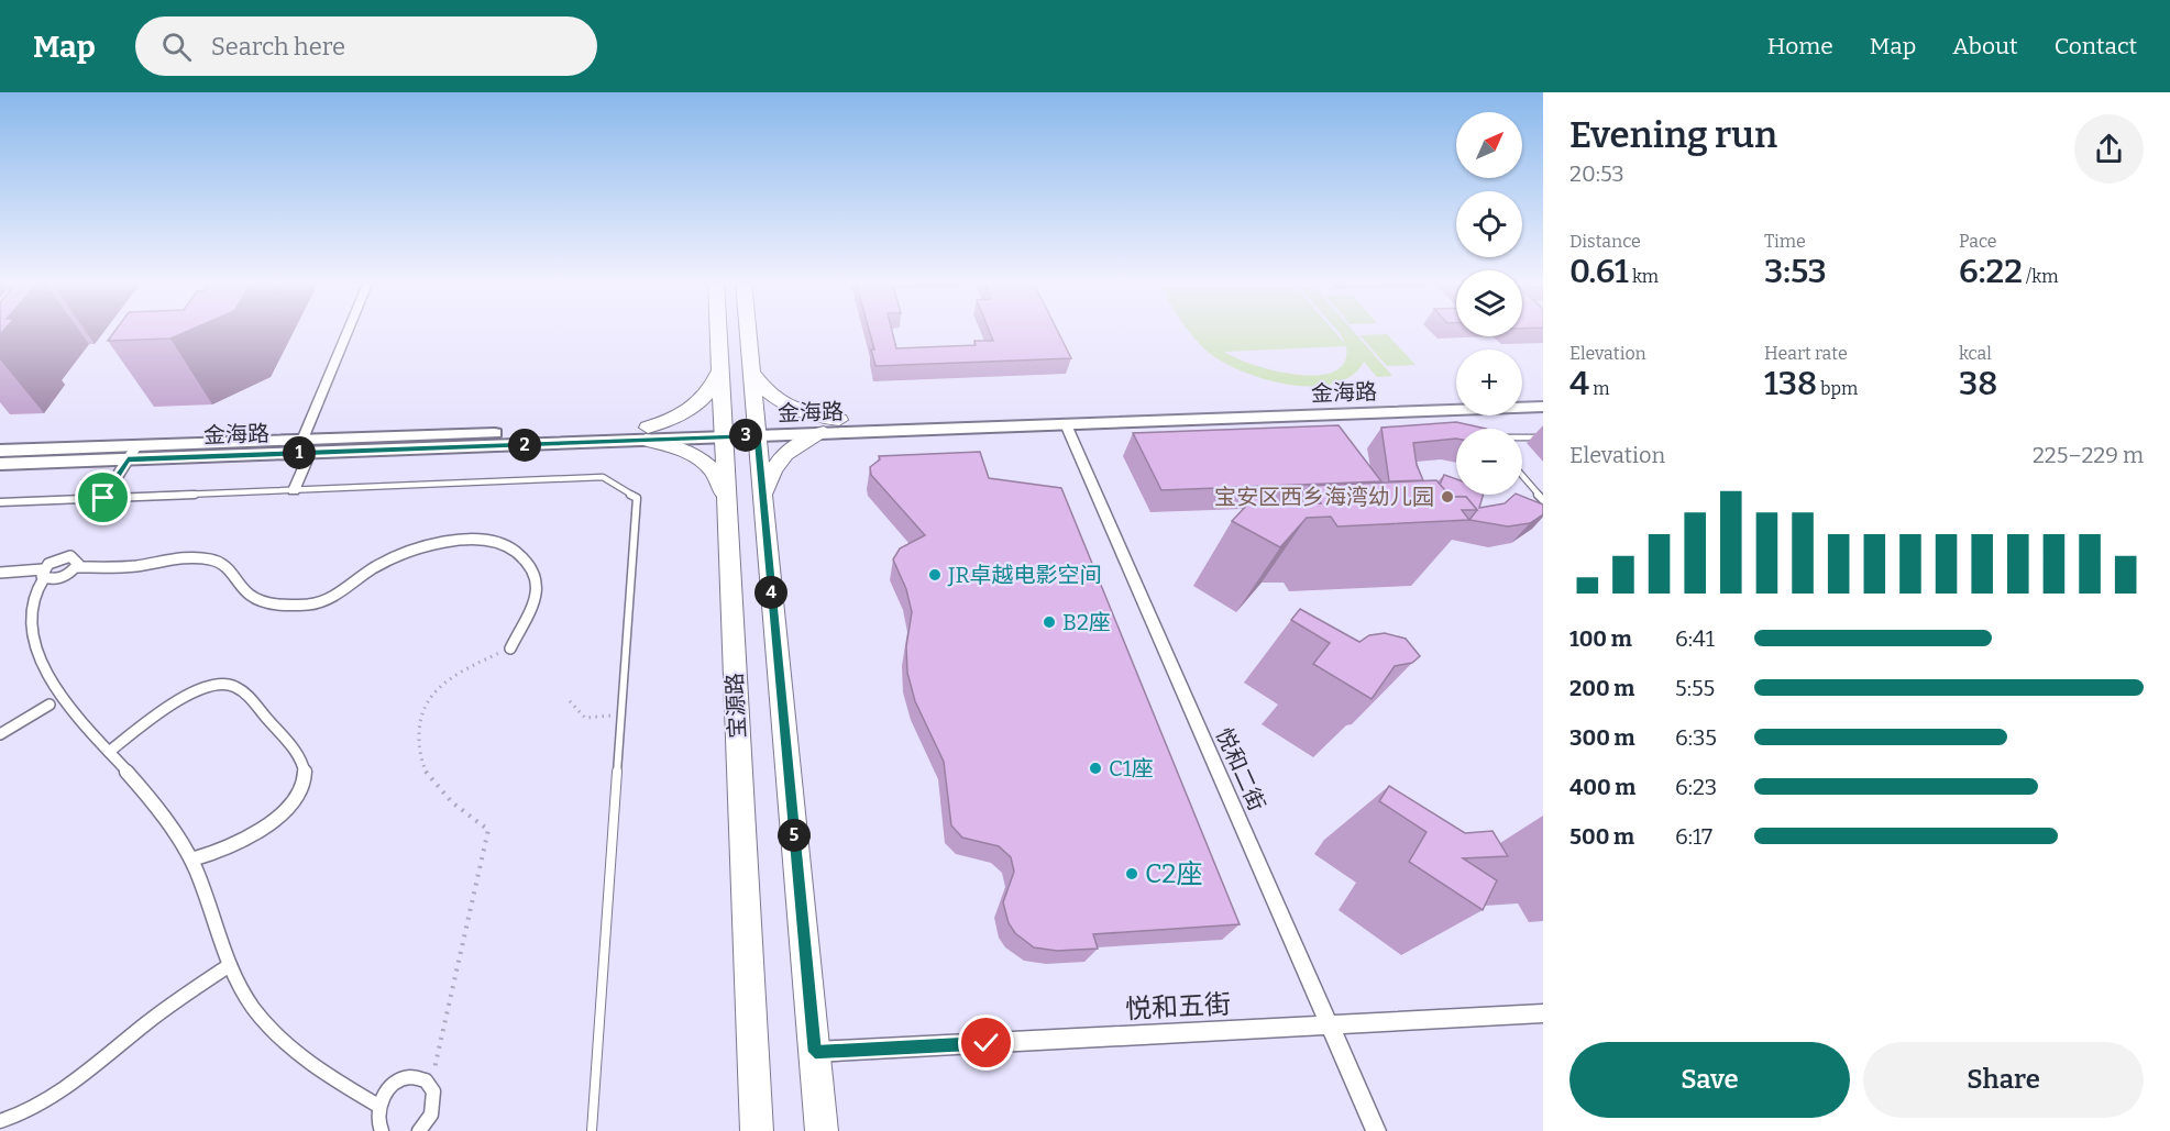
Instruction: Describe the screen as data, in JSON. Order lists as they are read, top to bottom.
{
  "streets": {
    "main road": ["宝源路"],
    "street": ["金海路", "悦和二街", "悦和五街"]
  },
  "crossings": [
    ["金海路", "宝源路"],
    ["金海路", "悦和二街"],
    ["宝源路", "悦和五街"],
    ["悦和二街", "悦和五街"]
  ],
  "places": [
    "宝安区西乡海湾幼儿园",
    "JR卓越电影空间",
    "B2座",
    "C1座",
    "C2座"
  ],
  "north": "top right",
  "page": {
    "header": "Map",
    "search": "Search here",
    "nav": [
      "Home",
      "Map",
      "About",
      "Contact"
    ],
    "heading": ["Evening run", "20:53"],
    "map_buttons": ["+", "−"],
    "stats": [
      ["Distance", "0.61 km"],
      ["Time", "3:53"],
      ["Pace", "6:22 /km"],
      ["Elevation", "4 m"],
      ["Heart rate", "138 bpm"],
      ["kcal", "38"]
    ],
    "pins": [
      "3",
      "2",
      "1",
      "4",
      "5"
    ],
    "chart": ["Elevation", "225–229 m"],
    "list": [
      {
        "name": "100 m",
        "note": "6:41"
      },
      {
        "name": "200 m",
        "note": "5:55"
      },
      {
        "name": "300 m",
        "note": "6:35"
      },
      {
        "name": "400 m",
        "note": "6:23"
      },
      {
        "name": "500 m",
        "note": "6:17"
      }
    ],
    "buttons": ["Save", "Share"]
  }
}
